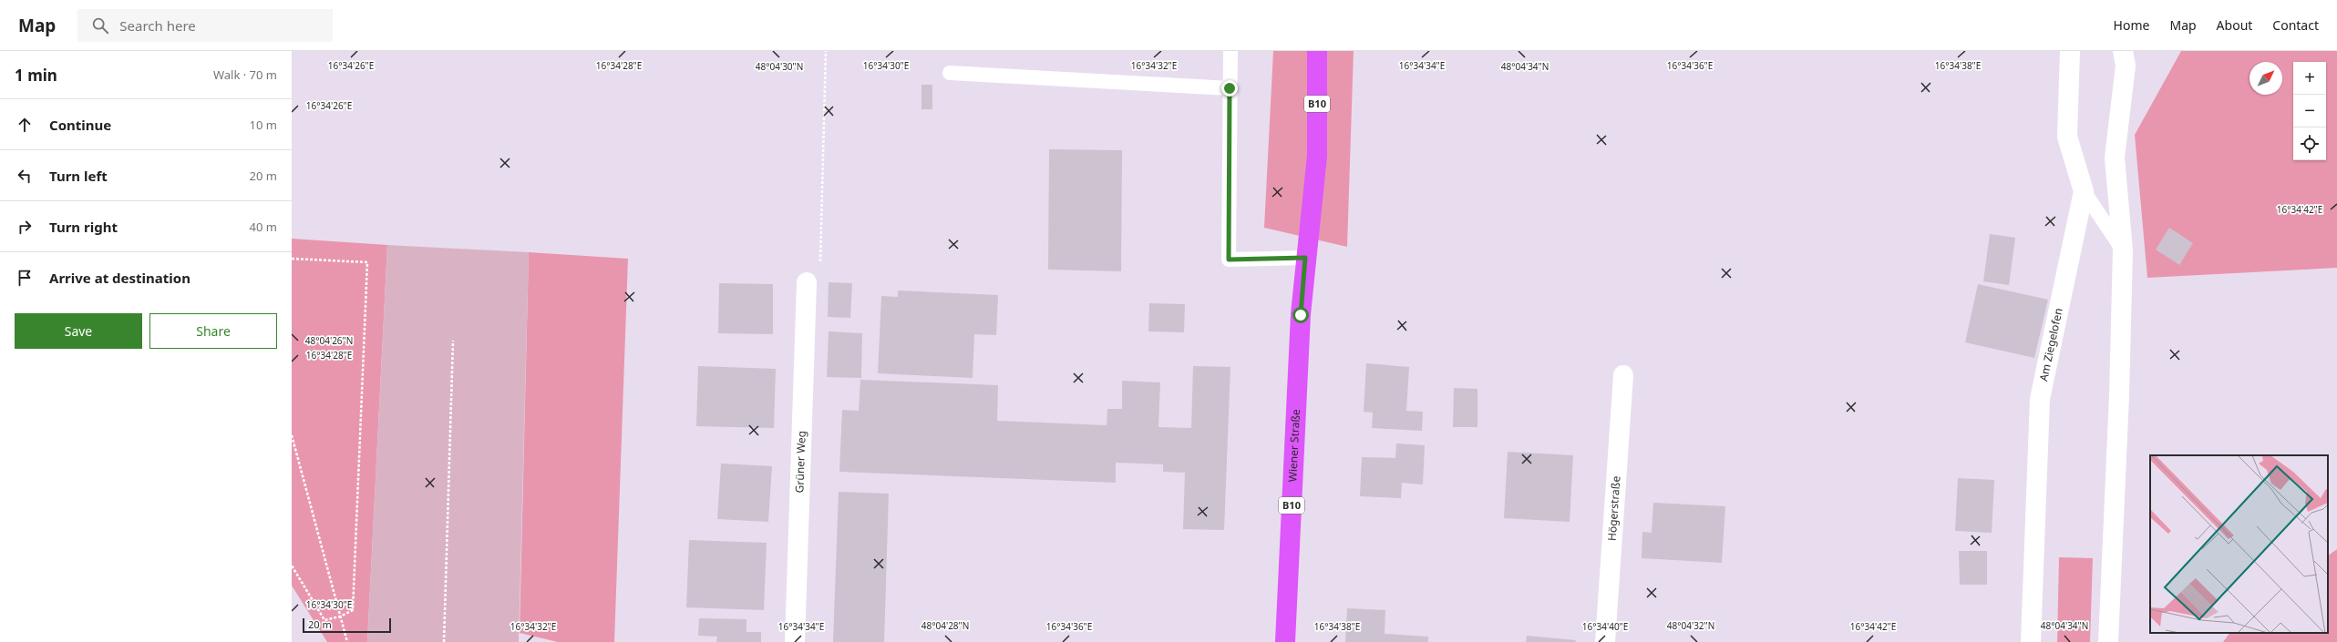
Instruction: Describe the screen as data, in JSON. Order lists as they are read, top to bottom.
{
  "streets": {
    "main road": ["B10", "Wiener Straße"],
    "street": ["Am Ziegelofen", "Grüner Weg", "Högerstraße"]
  },
  "crossings": [
    ["B10", "Wiener Straße"]
  ],
  "scale_bar": "20 m",
  "north": "top right",
  "page": {
    "header": "Map",
    "search": "Search here",
    "nav": [
      "Home",
      "Map",
      "About",
      "Contact"
    ],
    "heading": ["1 min", "Walk · 70 m"],
    "map_buttons": ["+", "−"],
    "list": [
      ["Continue", "10 m"],
      ["Turn left", "20 m"],
      ["Turn right", "40 m"],
      "Arrive at destination"
    ],
    "buttons": ["Save", "Share"],
    "scale": "20 m"
  },
  "coordinates": [
    "16°34'26\"E",
    "16°34'28\"E",
    "16°34'30\"E",
    "16°34'32\"E",
    "16°34'34\"E",
    "16°34'36\"E",
    "16°34'38\"E",
    "48°04'30\"N",
    "48°04'34\"N",
    "16°34'42\"E",
    "48°04'26\"N",
    "48°04'28\"N",
    "48°04'32\"N",
    "16°34'40\"E"
  ]
}
